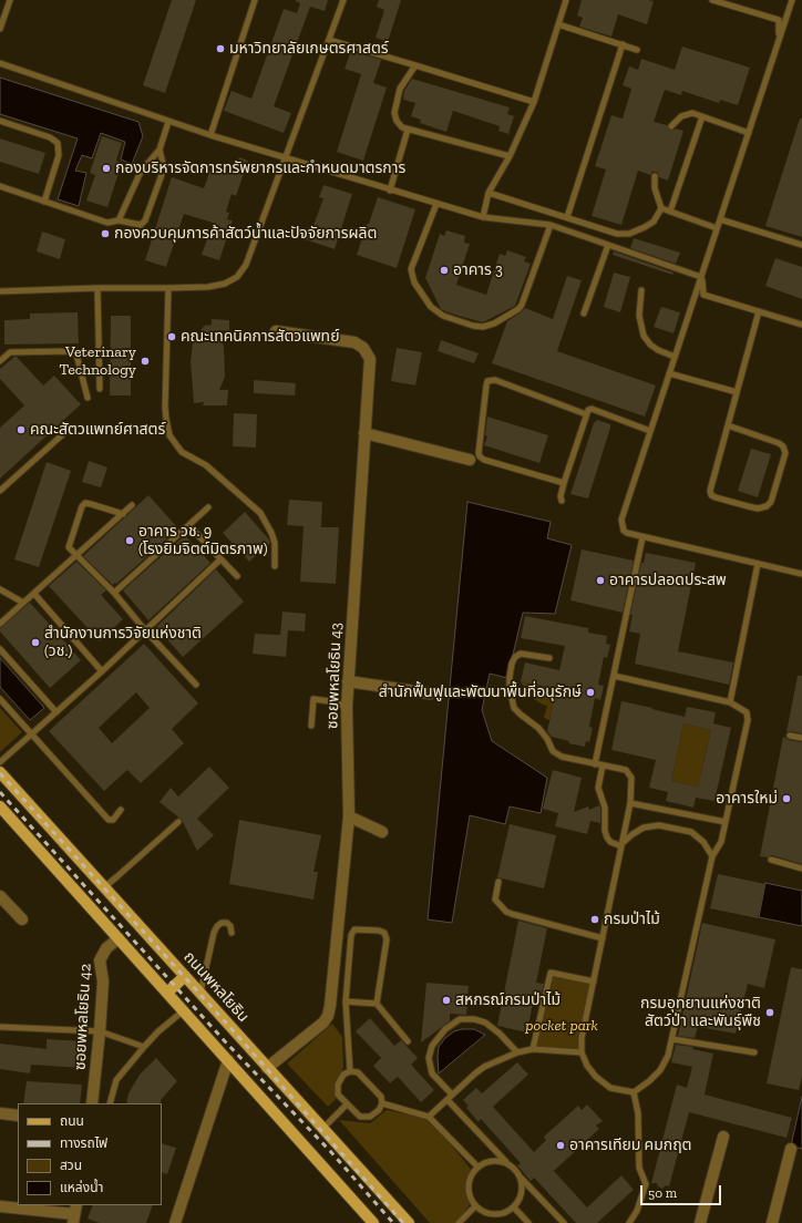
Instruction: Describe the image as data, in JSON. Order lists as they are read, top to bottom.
{
  "streets": {
    "main road": ["ถนนพหลโยธิน"],
    "street": ["ซอยพหลโยธิน 43", "ซอยพหลโยธิน 42"]
  },
  "crossings": [
    ["ซอยพหลโยธิน 43", "ถนนพหลโยธิน"]
  ],
  "parks": ["pocket park"],
  "places": [
    "มหาวิทยาลัยเกษตรศาสตร์",
    "กองบริหารจัดการทรัพยากรและกำหนดมาตรการ",
    "กองควบคุมการค้าสัตว์น้ำและปัจจัยการผลิต",
    "อาคาร 3",
    "คณะเทคนิคการสัตวแพทย์",
    "Veterinary Technology",
    "คณะสัตวแพทย์ศาสตร์",
    "อาคาร วช. 9 (โรงยิมจิตต์มิตรภาพ)",
    "อาคารปลอดประสพ",
    "สำนักงานการวิจัยแห่งชาติ (วช.)",
    "สำนักฟื้นฟูและพัฒนาพื้นที่อนุรักษ์",
    "อาคารใหม่",
    "กรมป่าไม้",
    "สหกรณ์กรมป่าไม้",
    "กรมอุทยานแห่งชาติ สัตว์ป่า และพันธุ์พืช",
    "อาคารเทียม คมกฤต"
  ],
  "legend": [
    "ถนน",
    "ทางรถไฟ",
    "สวน",
    "แหล่งน้ำ"
  ],
  "scale_bar": "50 m"
}
